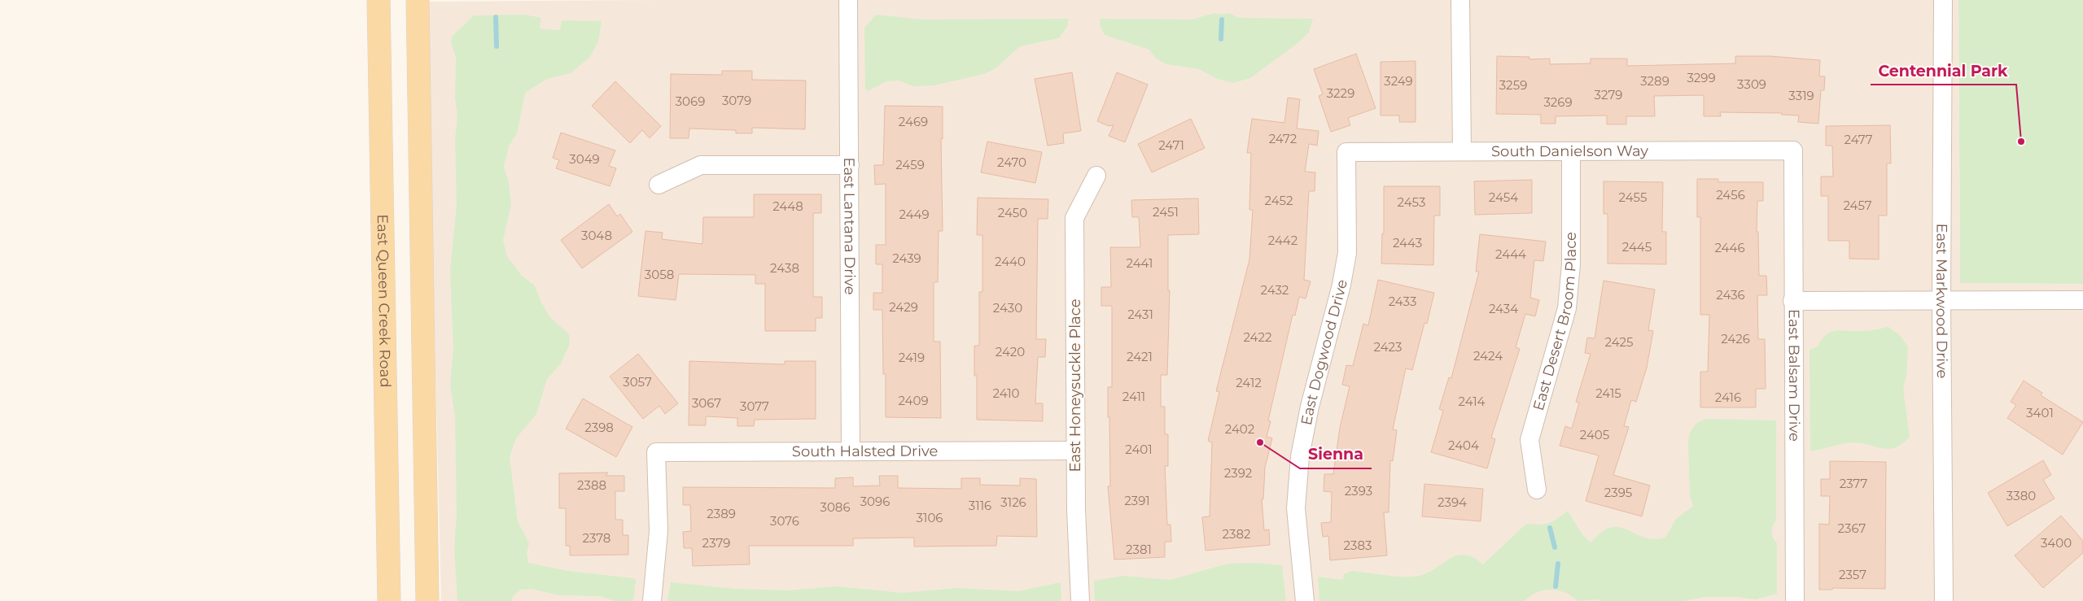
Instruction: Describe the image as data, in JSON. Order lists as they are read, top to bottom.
{
  "streets": {
    "main road": ["East Queen Creek Road"],
    "street": [
      "South Danielson Way",
      "East Lantana Drive",
      "East Markwood Drive",
      "East Desert Broom Place",
      "East Dogwood Drive",
      "East Balsam Drive",
      "East Honeysuckle Place",
      "South Halsted Drive"
    ]
  },
  "crossings": [
    ["South Danielson Way", "East Desert Broom Place"],
    ["South Danielson Way", "East Dogwood Drive"],
    ["South Danielson Way", "East Balsam Drive"],
    ["East Lantana Drive", "South Halsted Drive"],
    ["East Honeysuckle Place", "South Halsted Drive"]
  ],
  "places": ["Centennial Park", "Sienna"],
  "house_numbers": [
    "3299",
    "3249",
    "3289",
    "3309",
    "3259",
    "3229",
    "3279",
    "3319",
    "3079",
    "3069",
    "3269",
    "2469",
    "2472",
    "2477",
    "2471",
    "3049",
    "2470",
    "2459",
    "2456",
    "2454",
    "2455",
    "2452",
    "2453",
    "2457",
    "2448",
    "2451",
    "2450",
    "2449",
    "3048",
    "2442",
    "2443",
    "2445",
    "2446",
    "2444",
    "2439",
    "2440",
    "2441",
    "2438",
    "3058",
    "2432",
    "2436",
    "2433",
    "2429",
    "2430",
    "2434",
    "2431",
    "2422",
    "2426",
    "2425",
    "2423",
    "2420",
    "2424",
    "2421",
    "2419",
    "3057",
    "2412",
    "2410",
    "2415",
    "2411",
    "2416",
    "2409",
    "2414",
    "3067",
    "3077",
    "3401",
    "2398",
    "2402",
    "2405",
    "2404",
    "2401",
    "2392",
    "2377",
    "2388",
    "2393",
    "2395",
    "3380",
    "2391",
    "3096",
    "3126",
    "2394",
    "3116",
    "3086",
    "2389",
    "3106",
    "3076",
    "2367",
    "2382",
    "2378",
    "2379",
    "3400",
    "2383",
    "2381",
    "2357"
  ]
}
